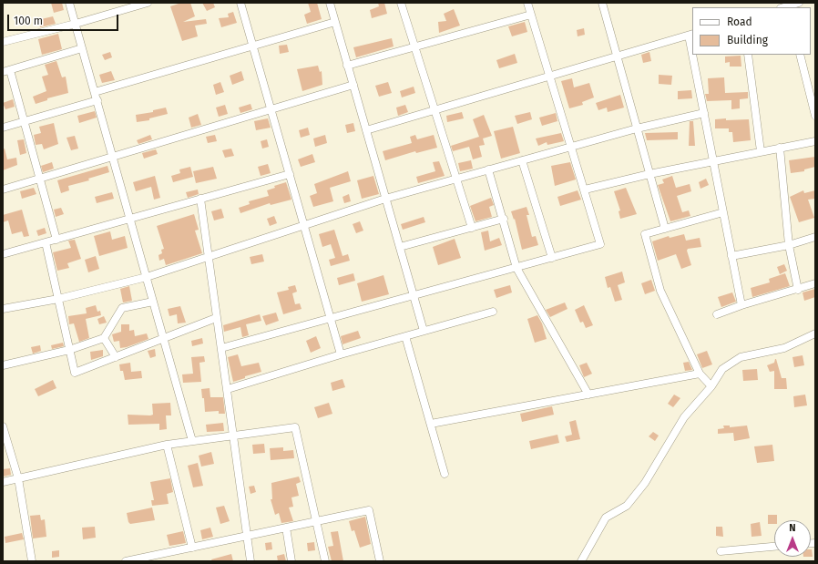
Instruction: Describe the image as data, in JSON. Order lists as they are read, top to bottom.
{
  "legend": ["Road", "Building"],
  "scale_bar": "100 m",
  "north": "top"
}
